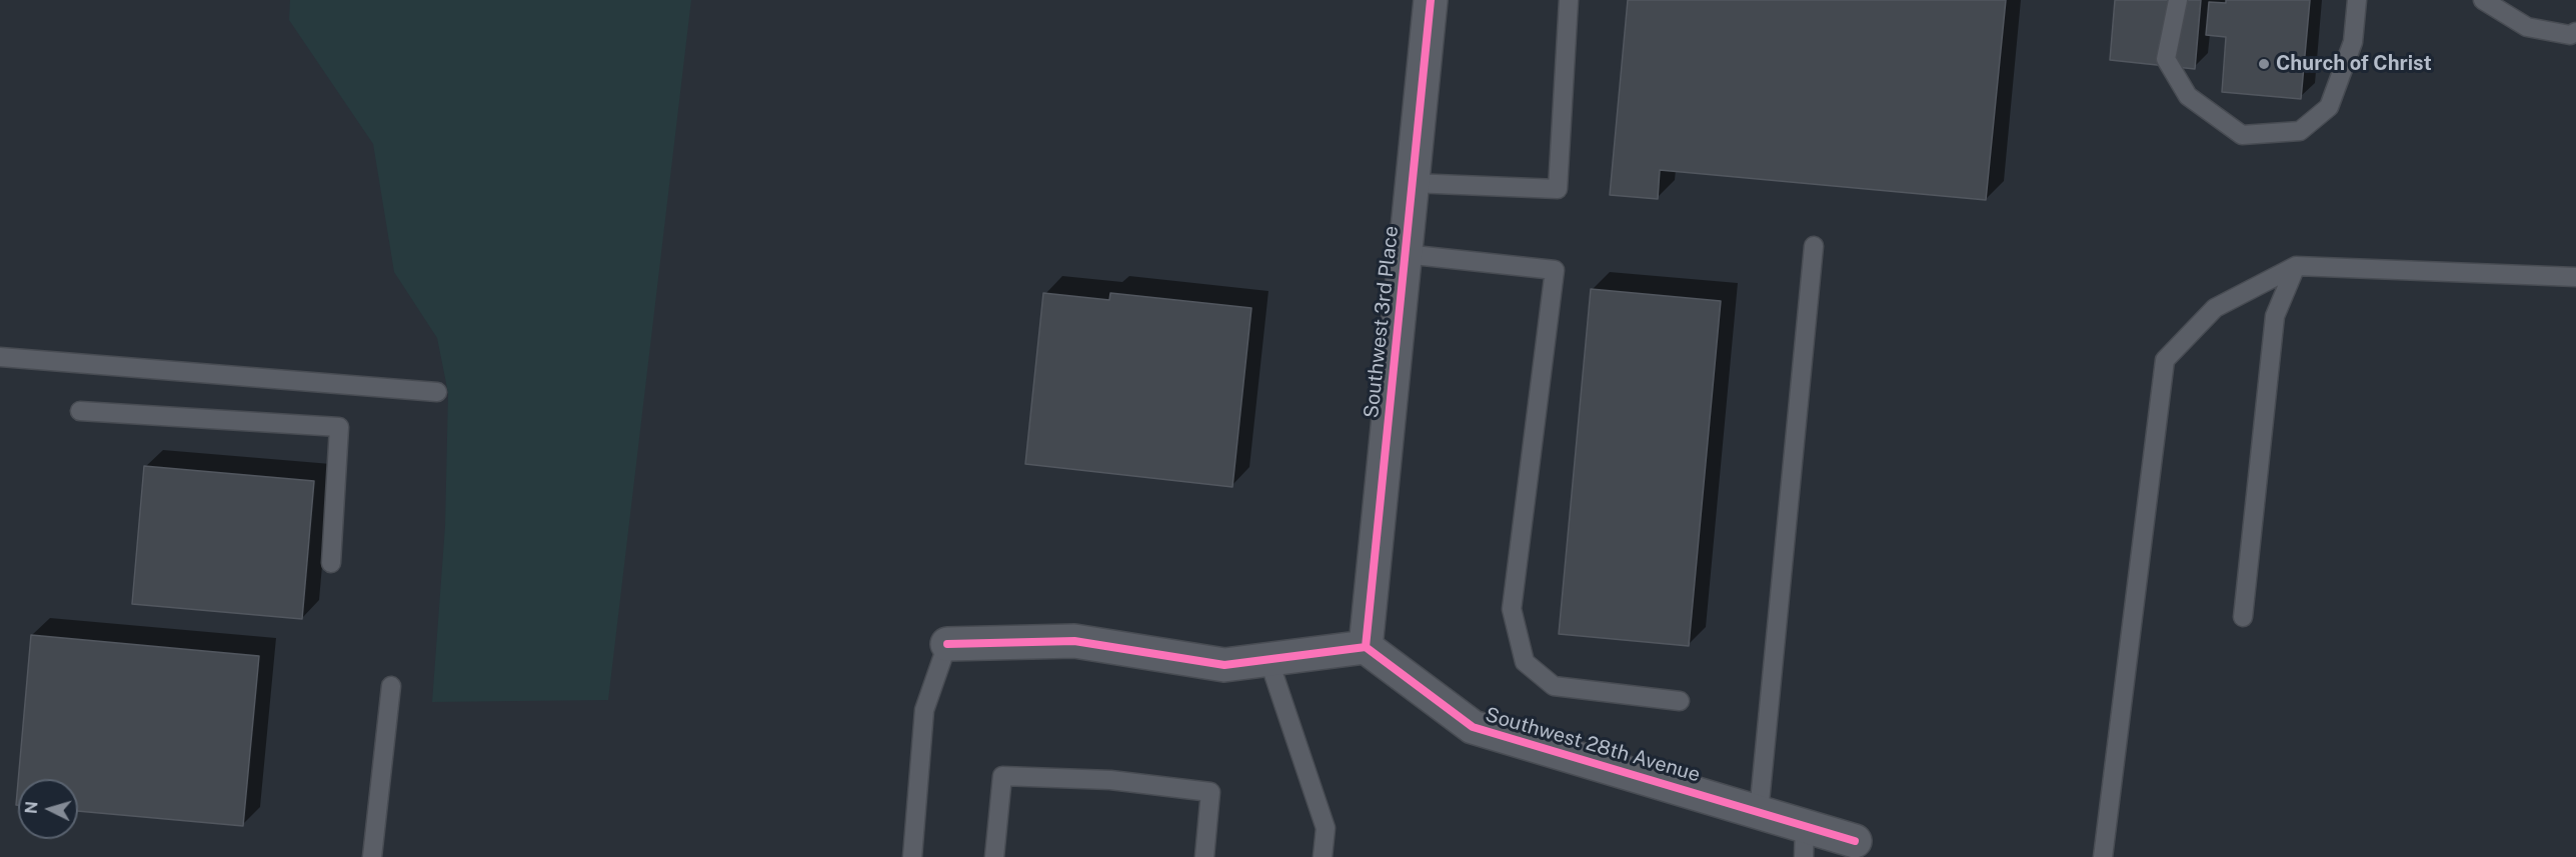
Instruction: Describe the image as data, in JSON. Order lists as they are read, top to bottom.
{
  "streets": {
    "street": ["Southwest 3rd Place", "Southwest 28th Avenue"]
  },
  "crossings": [
    ["Southwest 3rd Place", "Southwest 28th Avenue"]
  ],
  "places": ["Church of Christ"],
  "north": "left"
}
